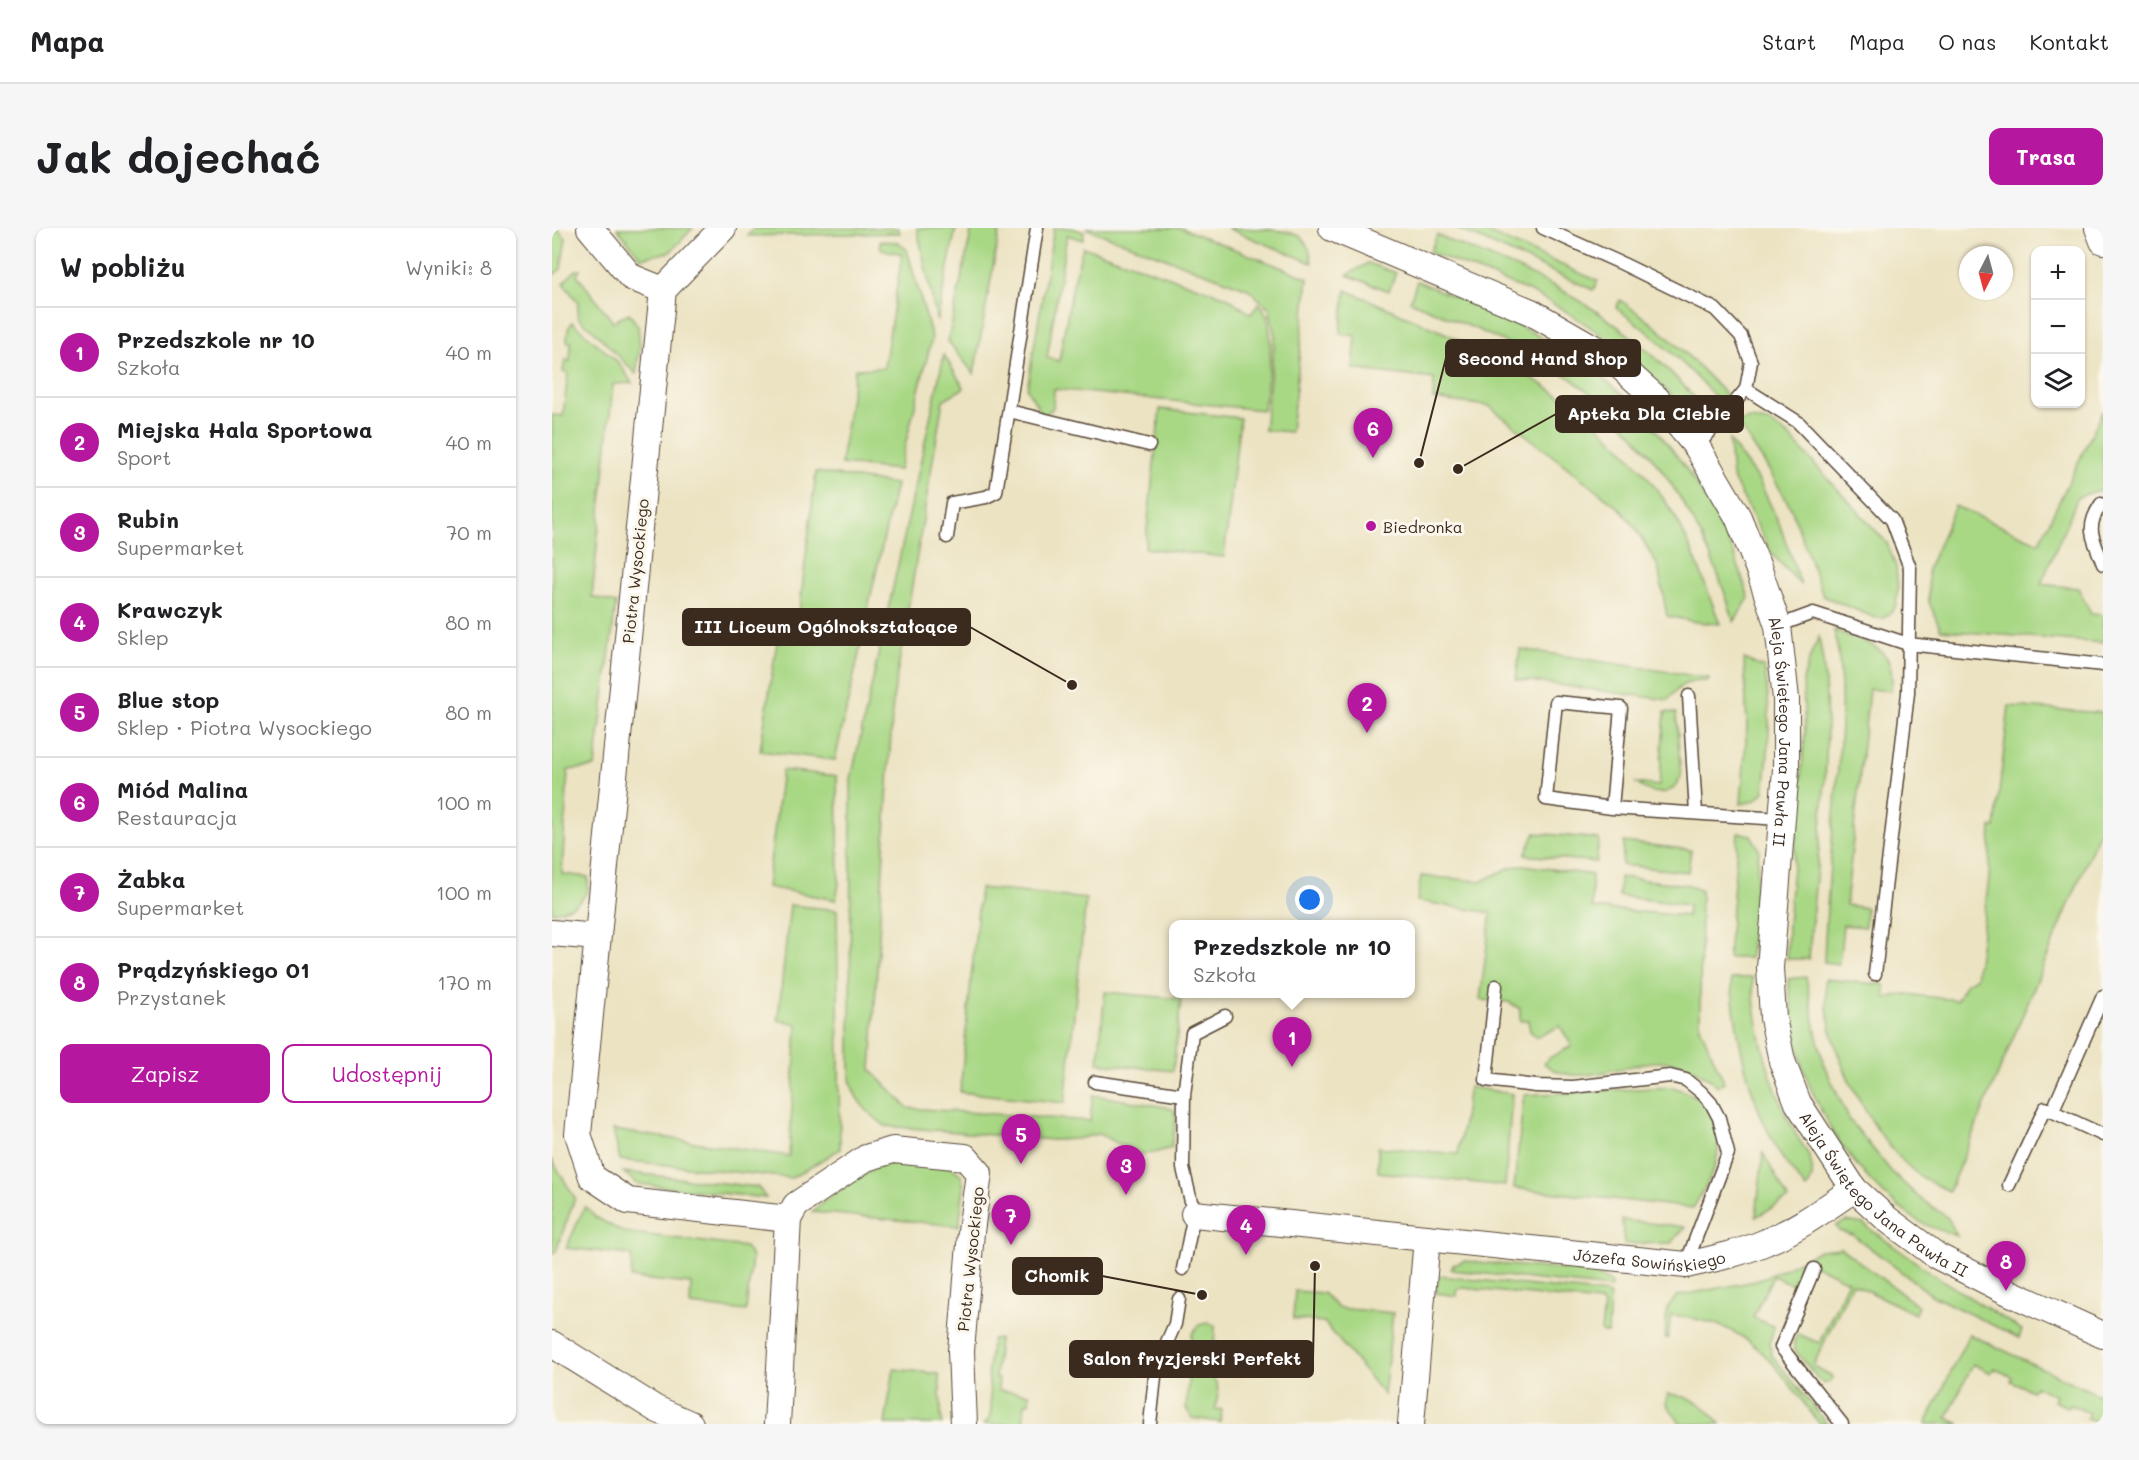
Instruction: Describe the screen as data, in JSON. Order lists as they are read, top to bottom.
{
  "streets": {
    "street": ["Piotra Wysockiego", "Aleja Świętego Jana Pawła II", "Józefa Sowińskiego"]
  },
  "crossings": [
    ["Aleja Świętego Jana Pawła II", "Józefa Sowińskiego"]
  ],
  "places": [
    "Second Hand Shop",
    "Apteka Dla Ciebie",
    "Biedronka",
    "III Liceum Ogólnokształcące",
    "Salon fryzjerski Perfekt",
    "Chomik"
  ],
  "north": "bottom",
  "page": {
    "header": "Mapa",
    "nav": [
      "Start",
      "Mapa",
      "O nas",
      "Kontakt"
    ],
    "buttons": [
      "Trasa",
      ["Zapisz", "Udostępnij"]
    ],
    "title": "Jak dojechać",
    "heading": ["W pobliżu", "Wyniki: 8"],
    "map_buttons": ["+", "−"],
    "list": [
      {
        "mark": "1",
        "name": "Przedszkole nr 10",
        "note": "Szkoła",
        "value": "40 m"
      },
      {
        "mark": "2",
        "name": "Miejska Hala Sportowa",
        "note": "Sport",
        "value": "40 m"
      },
      {
        "mark": "3",
        "name": "Rubin",
        "note": "Supermarket",
        "value": "70 m"
      },
      {
        "mark": "4",
        "name": "Krawczyk",
        "note": "Sklep",
        "value": "80 m"
      },
      {
        "mark": "5",
        "name": "Blue stop",
        "note": "Sklep · Piotra Wysockiego",
        "value": "80 m"
      },
      {
        "mark": "6",
        "name": "Miód Malina",
        "note": "Restauracja",
        "value": "100 m"
      },
      {
        "mark": "7",
        "name": "Żabka",
        "note": "Supermarket",
        "value": "100 m"
      },
      {
        "mark": "8",
        "name": "Prądzyńskiego 01",
        "note": "Przystanek",
        "value": "170 m"
      }
    ],
    "pins": [
      "6",
      "2",
      "1",
      "5",
      "3",
      "7",
      "4",
      "8"
    ],
    "popup": ["Przedszkole nr 10", "Szkoła"]
  }
}
